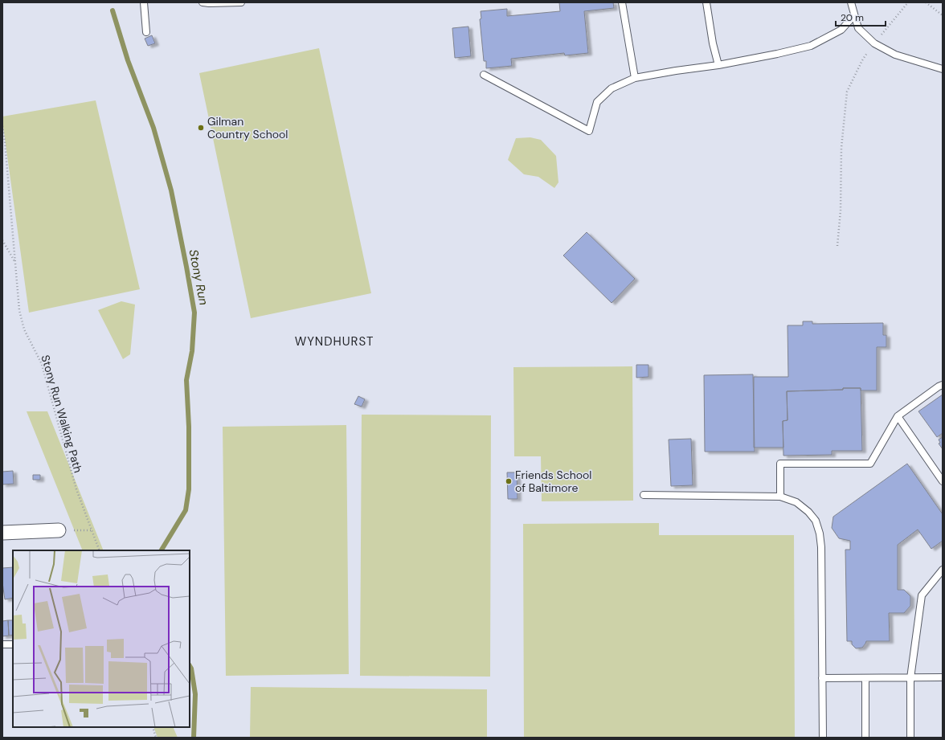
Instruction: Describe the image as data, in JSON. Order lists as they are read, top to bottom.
{
  "streets": {
    "path": ["Stony Run Walking Path"]
  },
  "districts": ["WYNDHURST"],
  "water": ["Stony Run"],
  "places": ["Gilman Country School", "Friends School of Baltimore"],
  "scale_bar": "20 m"
}
